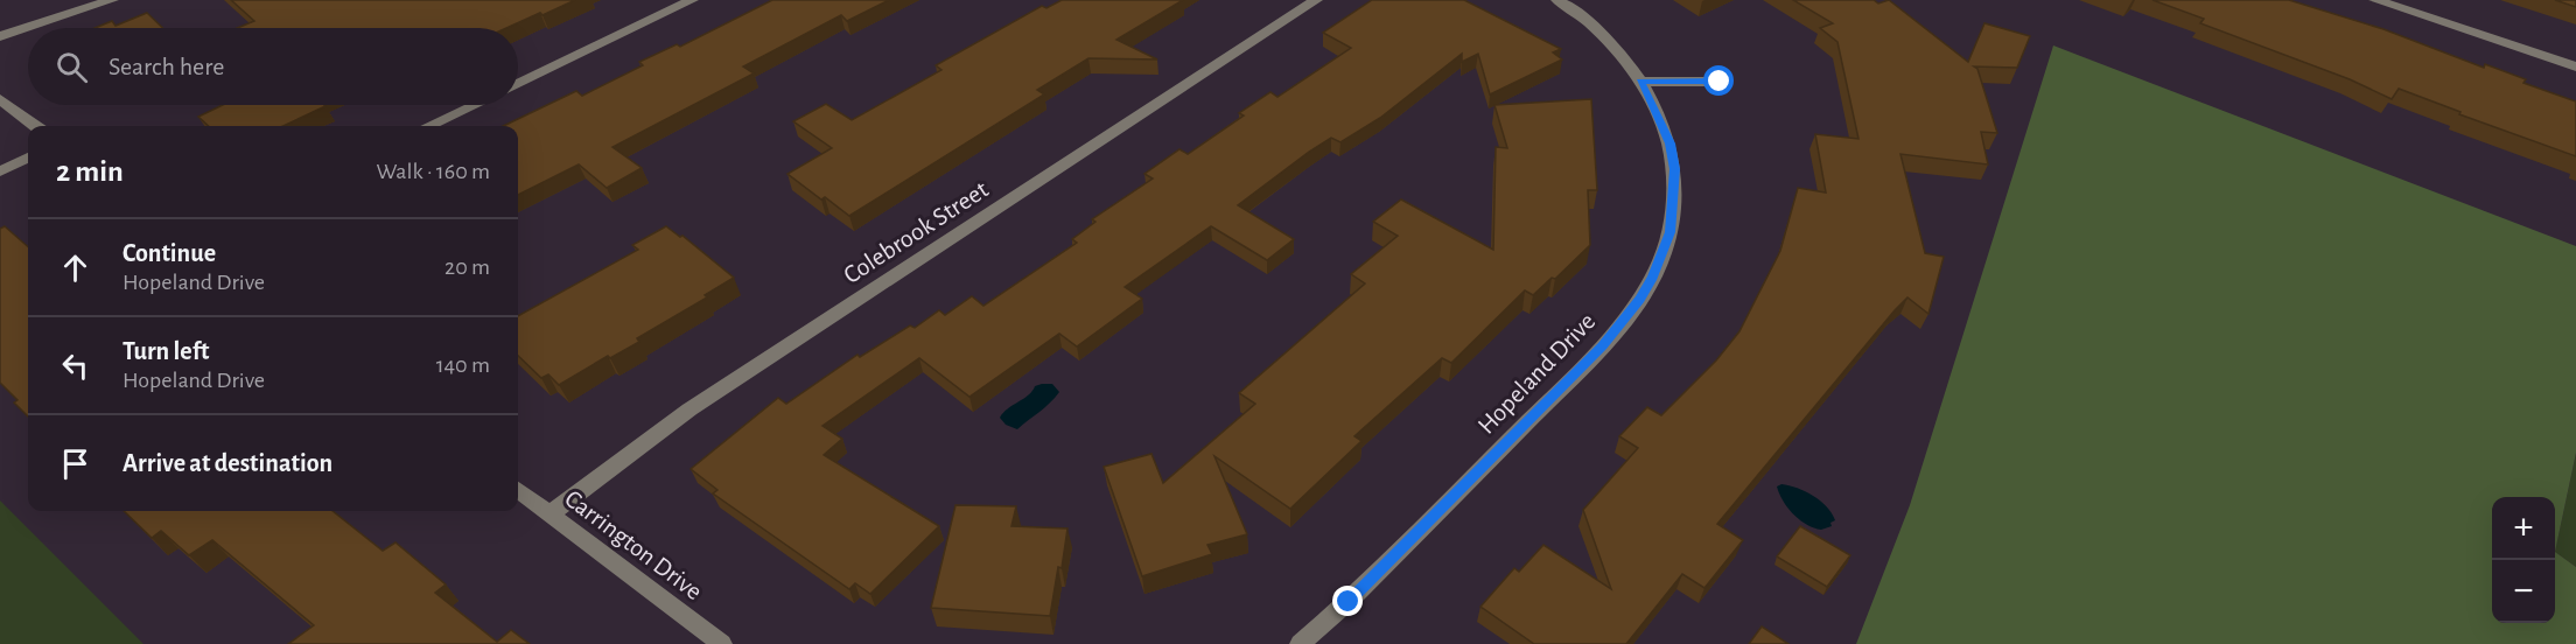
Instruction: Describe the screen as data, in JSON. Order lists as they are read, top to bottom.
{
  "streets": {
    "street": ["Colebrook Street", "Hopeland Drive", "Carrington Drive"]
  },
  "crossings": [
    ["Colebrook Street", "Carrington Drive"]
  ],
  "page": {
    "search": "Search here",
    "heading": ["2 min", "Walk · 160 m"],
    "list": [
      ["Continue", "Hopeland Drive", "20 m"],
      ["Turn left", "Hopeland Drive", "140 m"],
      "Arrive at destination"
    ],
    "map_buttons": ["+", "−"]
  }
}
